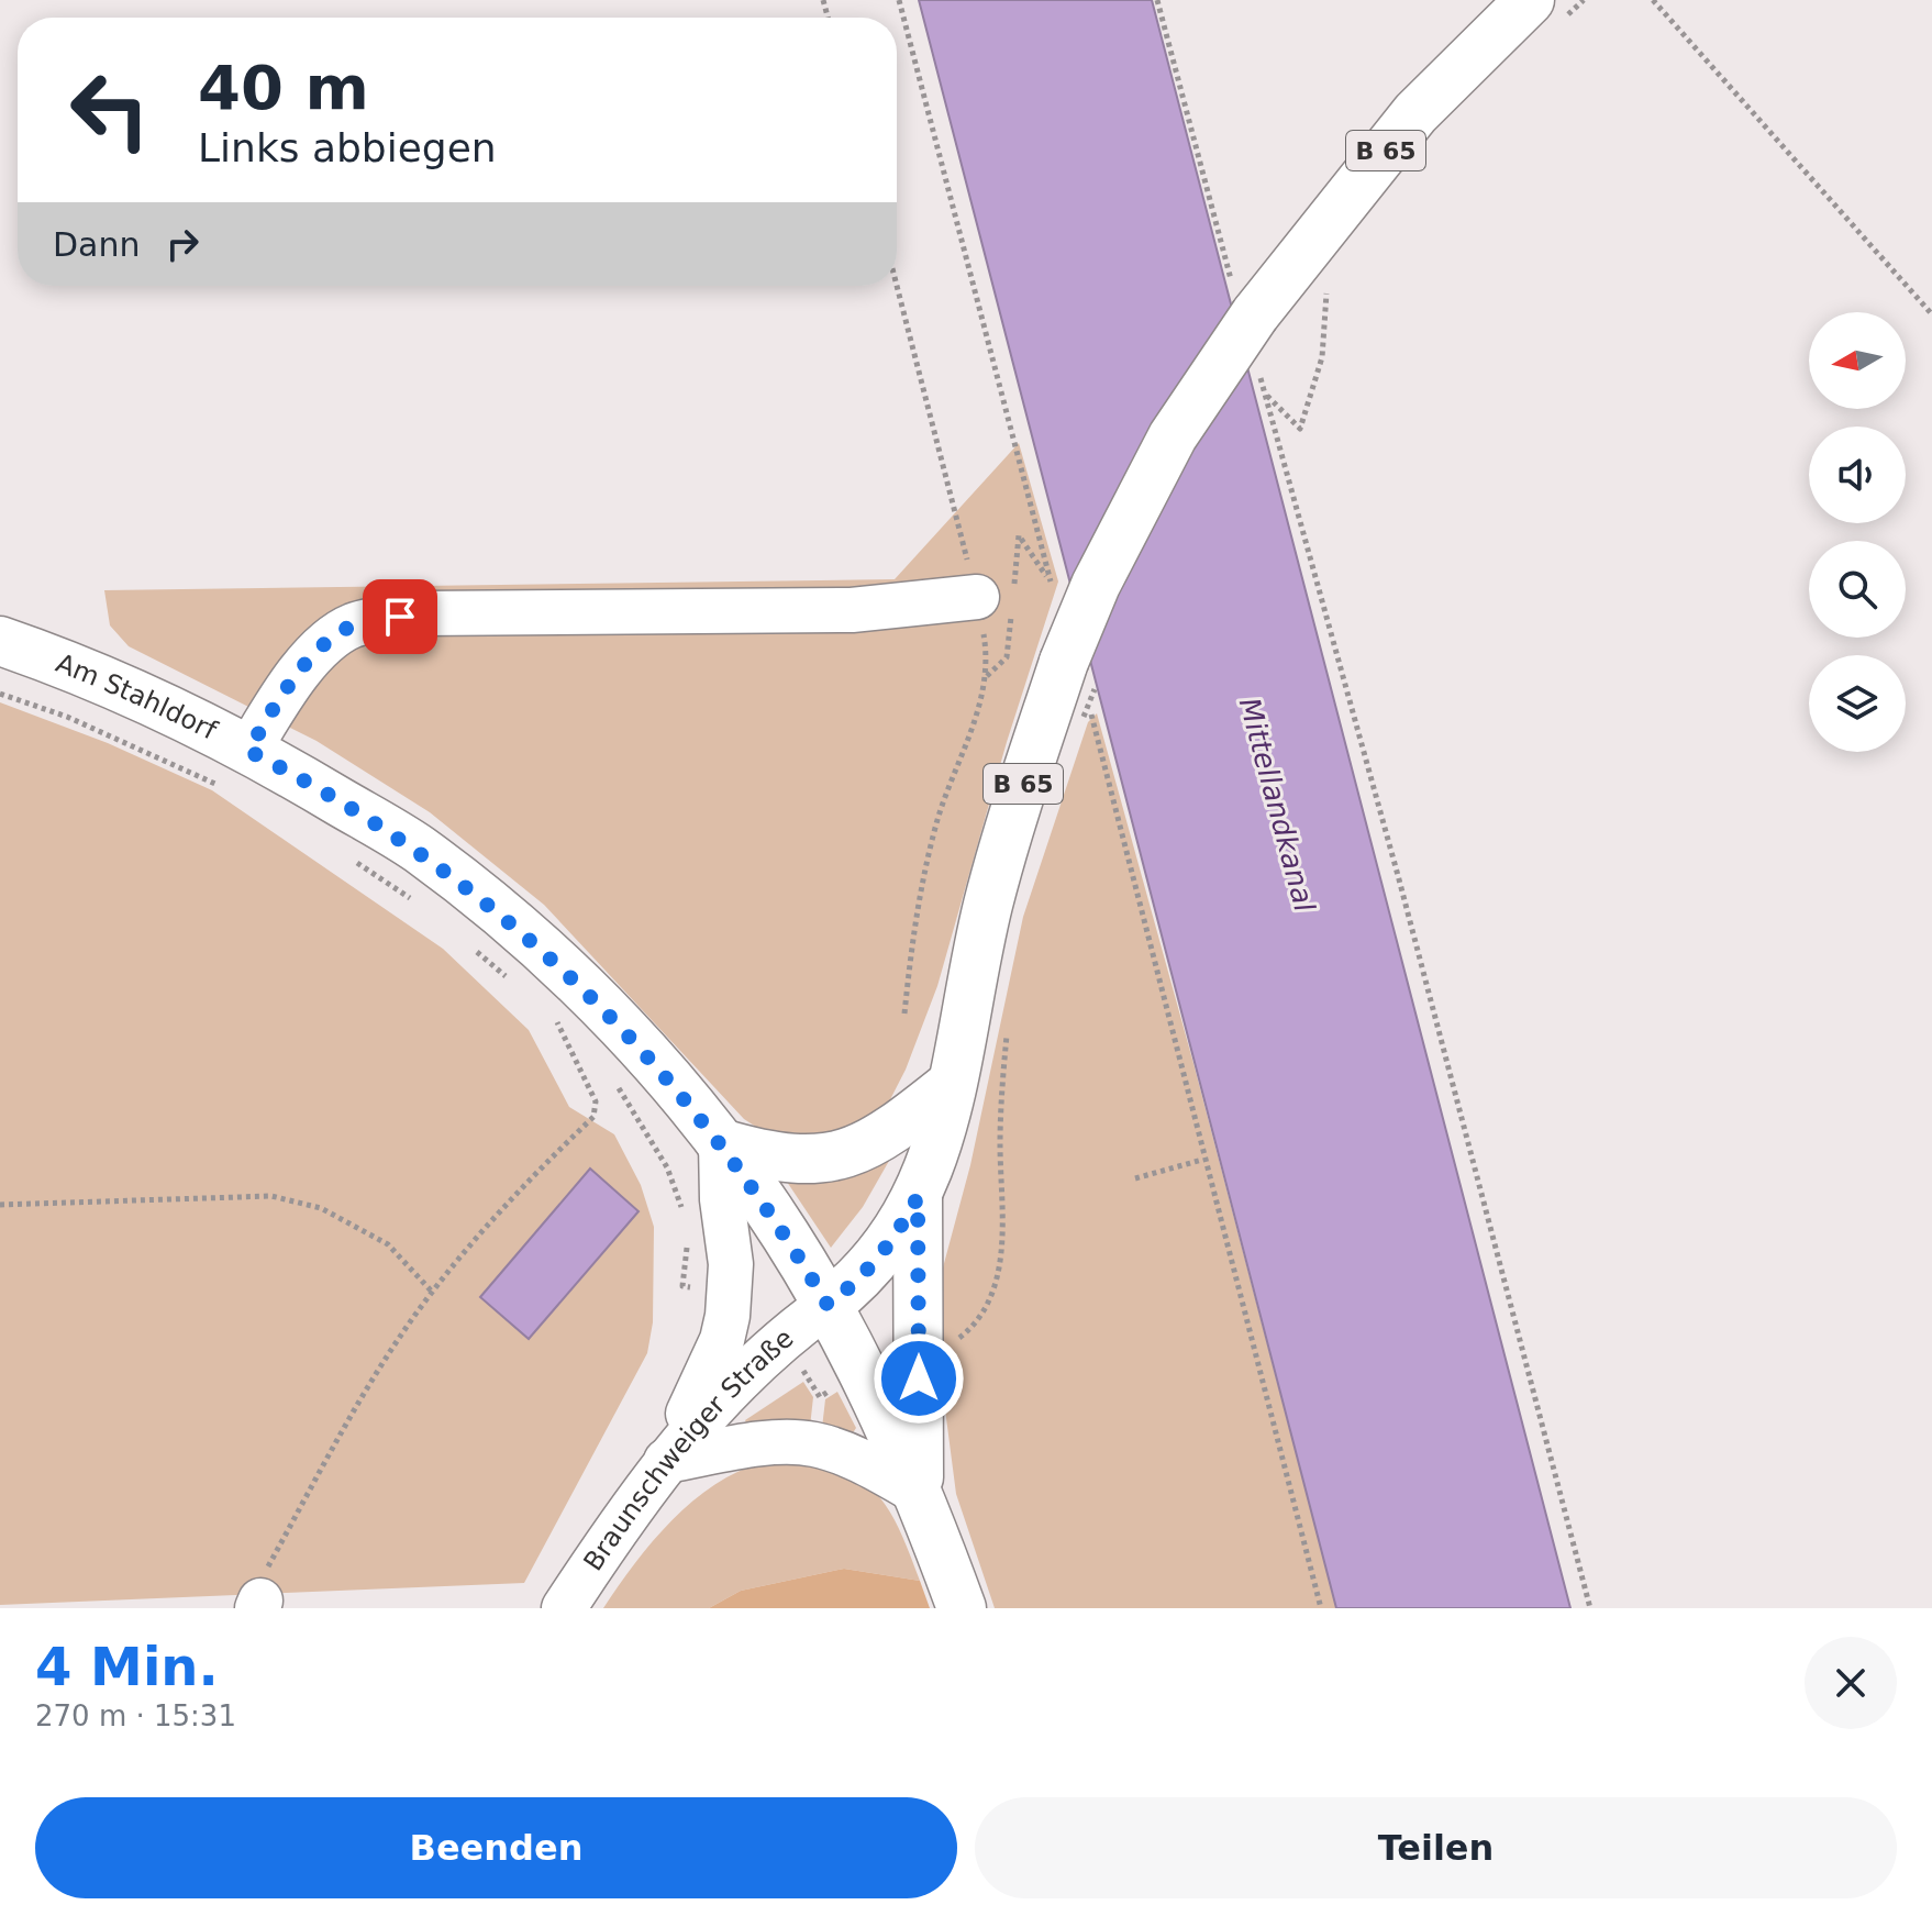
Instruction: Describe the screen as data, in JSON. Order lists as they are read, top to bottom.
{
  "streets": {
    "main road": ["B 65", "Am Stahldorf"],
    "street": ["Braunschweiger Straße"]
  },
  "crossings": [
    ["B 65", "Am Stahldorf"],
    ["B 65", "Braunschweiger Straße"],
    ["Am Stahldorf", "Braunschweiger Straße"]
  ],
  "water": ["Mittellandkanal"],
  "north": "left",
  "page": {
    "turn": ["40 m", "Links abbiegen"],
    "then": "Dann",
    "heading": ["4 Min.", "270 m · 15:31"],
    "buttons": ["Beenden", "Teilen"]
  }
}
